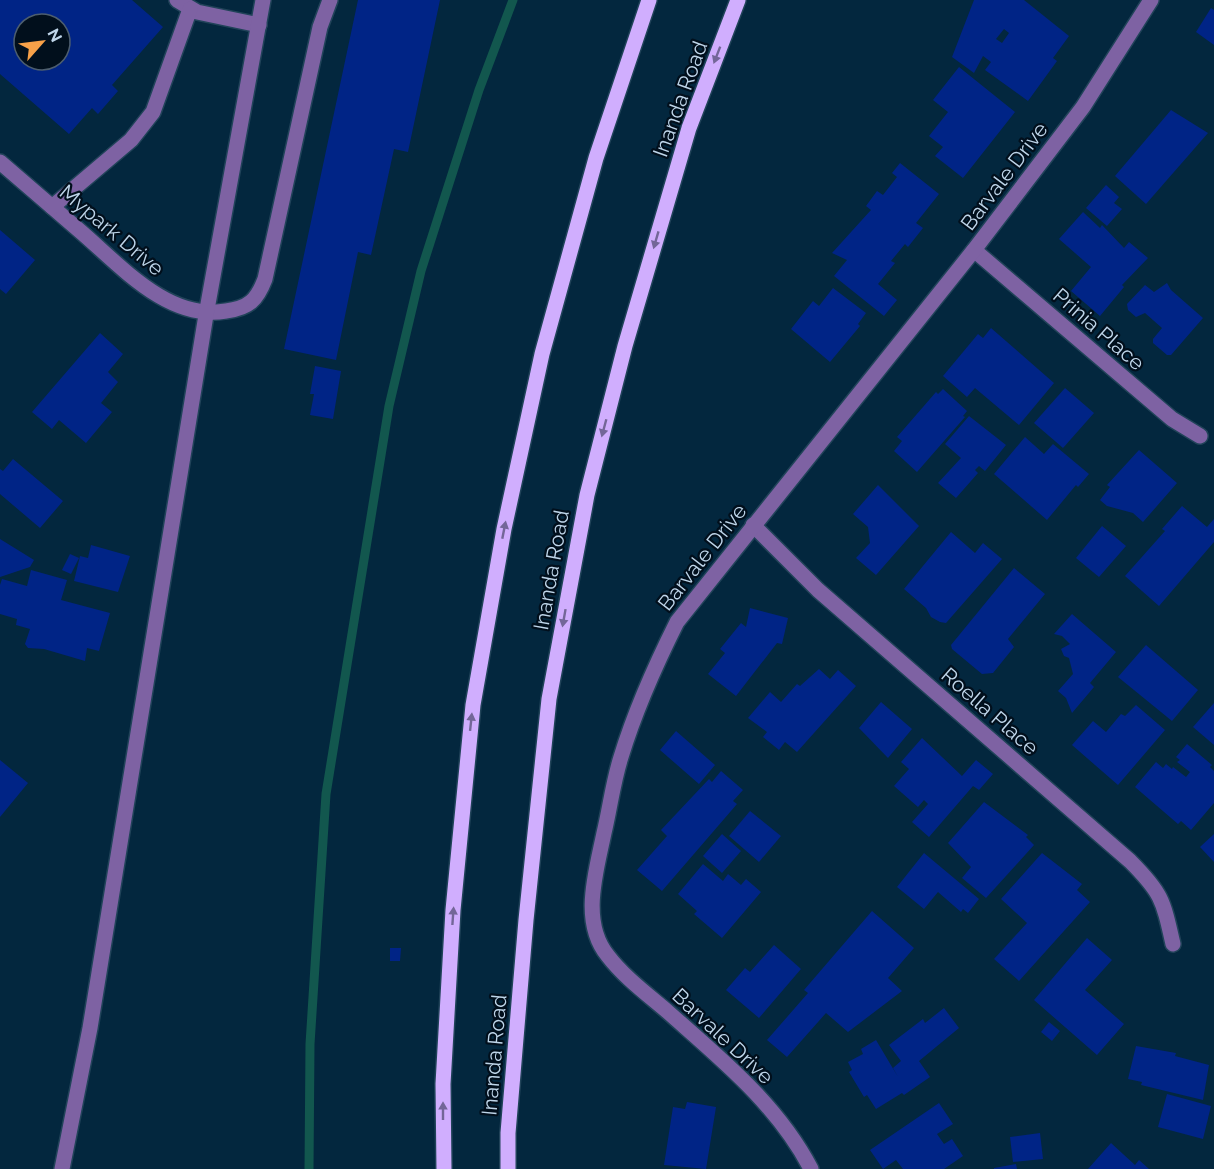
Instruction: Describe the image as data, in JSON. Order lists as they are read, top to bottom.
{
  "streets": {
    "main road": ["Inanda Road"],
    "street": [
      "Barvale Drive",
      "Mypark Drive",
      "Prinia Place",
      "Roella Place"
    ]
  },
  "crossings": [
    ["Barvale Drive", "Prinia Place"],
    ["Barvale Drive", "Roella Place"]
  ],
  "north": "top right"
}
